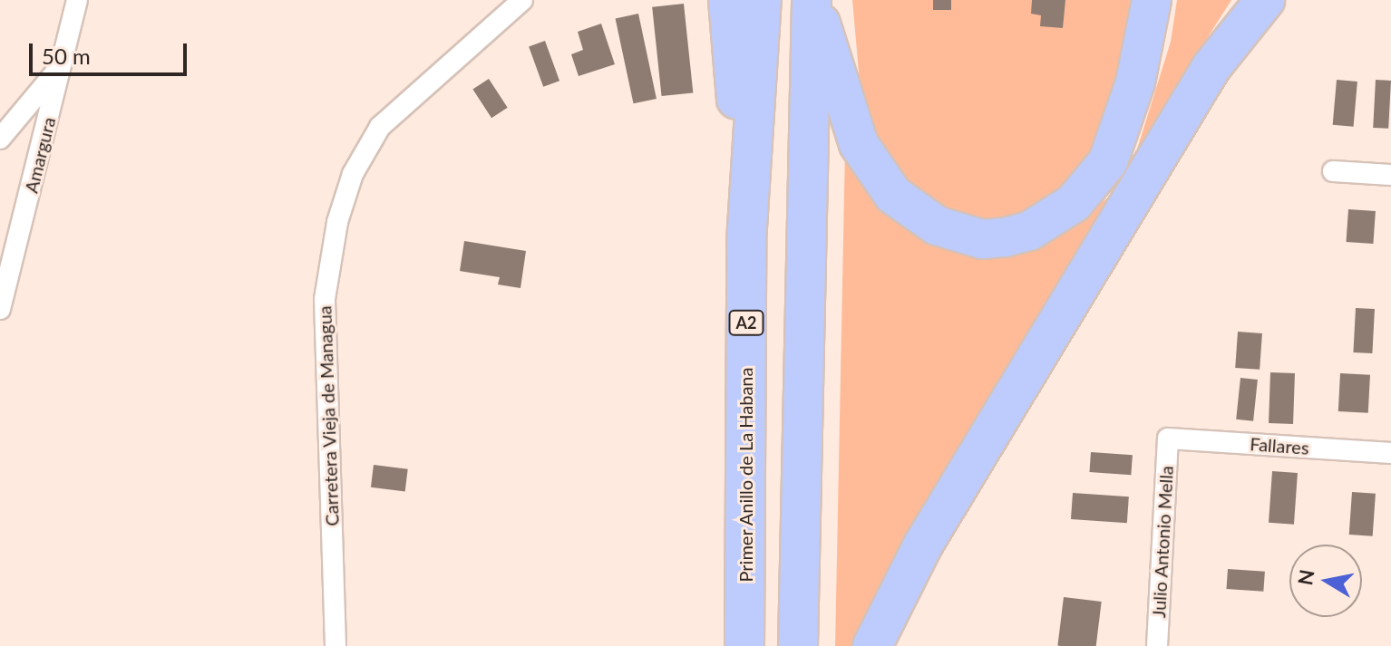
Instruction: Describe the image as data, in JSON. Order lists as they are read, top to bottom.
{
  "streets": {
    "highway": ["A2", "Primer Anillo de La Habana"],
    "street": [
      "Amargura",
      "Carretera Vieja de Managua",
      "Fallares",
      "Julio Antonio Mella"
    ]
  },
  "crossings": [
    ["Fallares", "Julio Antonio Mella"]
  ],
  "scale_bar": "50 m",
  "north": "left"
}
